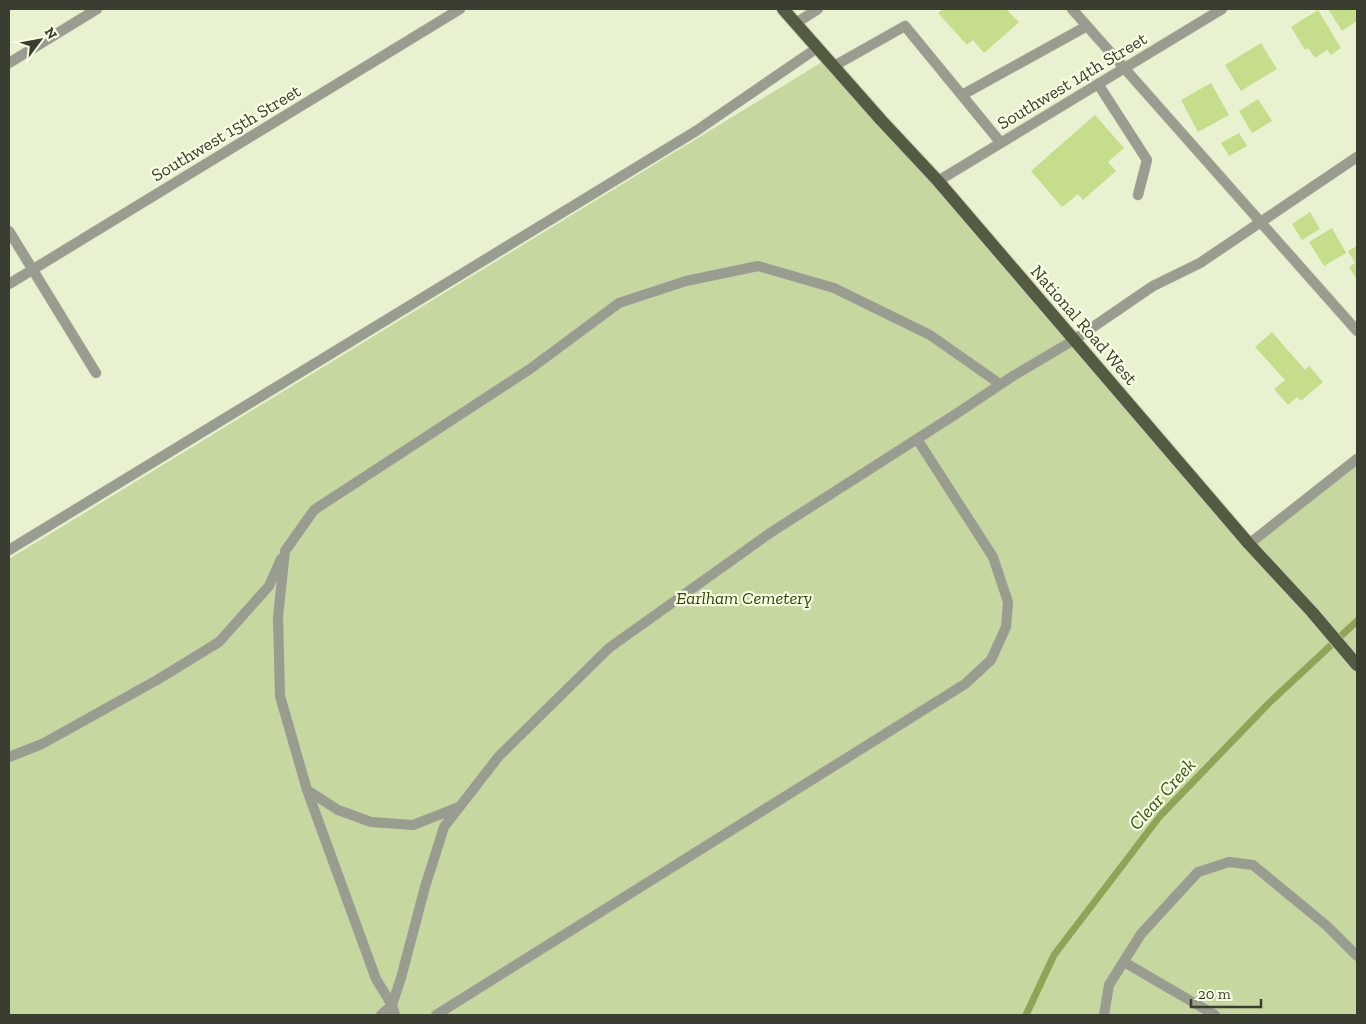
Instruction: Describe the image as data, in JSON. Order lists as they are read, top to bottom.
{
  "streets": {
    "main road": ["National Road West"],
    "street": ["Southwest 14th Street", "Southwest 15th Street"]
  },
  "crossings": [
    ["Southwest 14th Street", "National Road West"]
  ],
  "water": ["Clear Creek"],
  "parks": ["Earlham Cemetery"],
  "scale_bar": "20 m",
  "north": "top right"
}
